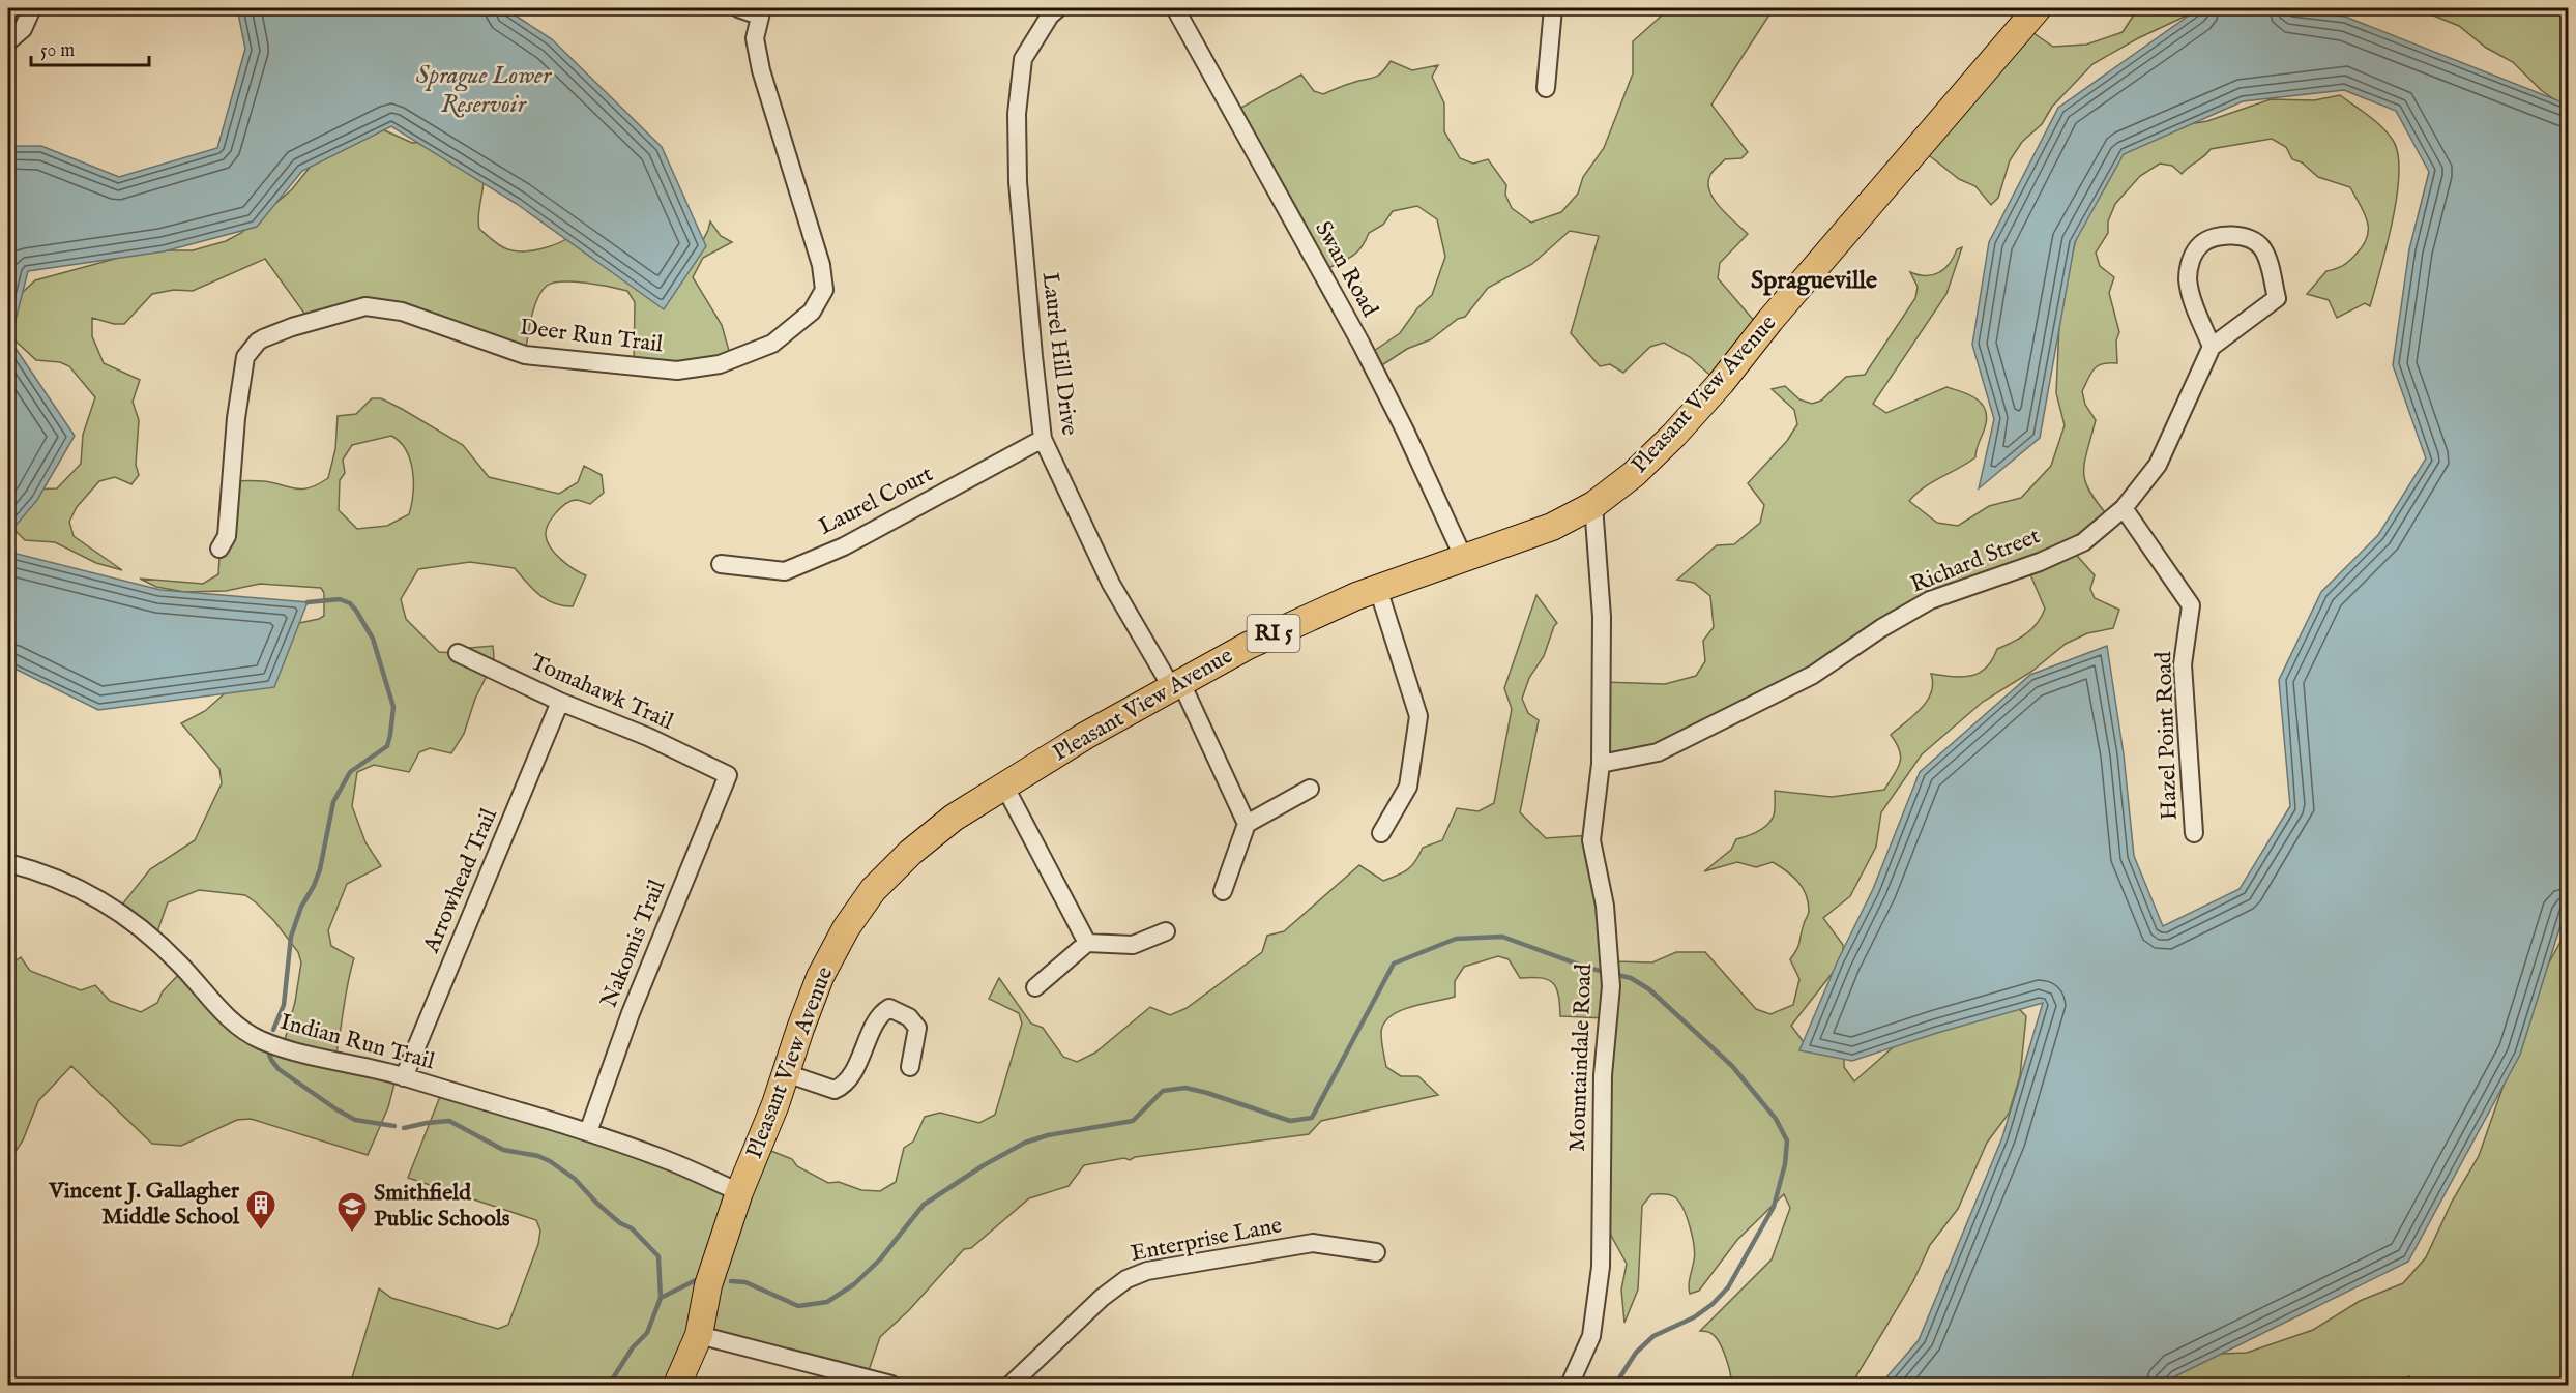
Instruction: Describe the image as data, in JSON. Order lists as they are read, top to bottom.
{
  "streets": {
    "main road": ["Pleasant View Avenue", "RI 5"],
    "street": [
      "Swan Road",
      "Deer Run Trail",
      "Laurel Hill Drive",
      "Laurel Court",
      "Richard Street",
      "Tomahawk Trail",
      "Hazel Point Road",
      "Arrowhead Trail",
      "Nakomis Trail",
      "Indian Run Trail",
      "Mountaindale Road",
      "Enterprise Lane"
    ]
  },
  "crossings": [
    ["Swan Road", "Pleasant View Avenue"],
    ["Laurel Hill Drive", "Pleasant View Avenue"],
    ["Laurel Hill Drive", "Laurel Court"],
    ["Pleasant View Avenue", "Indian Run Trail"],
    ["Pleasant View Avenue", "Mountaindale Road"],
    ["Richard Street", "Hazel Point Road"],
    ["Richard Street", "Mountaindale Road"],
    ["Tomahawk Trail", "Arrowhead Trail"],
    ["Tomahawk Trail", "Nakomis Trail"],
    ["Arrowhead Trail", "Indian Run Trail"],
    ["Nakomis Trail", "Indian Run Trail"]
  ],
  "districts": ["Spragueville"],
  "water": ["Sprague Lower Reservoir"],
  "places": {
    "building": ["Vincent J. Gallagher Middle School"],
    "school or university": ["Smithfield Public Schools"]
  },
  "scale_bar": "50 m"
}
